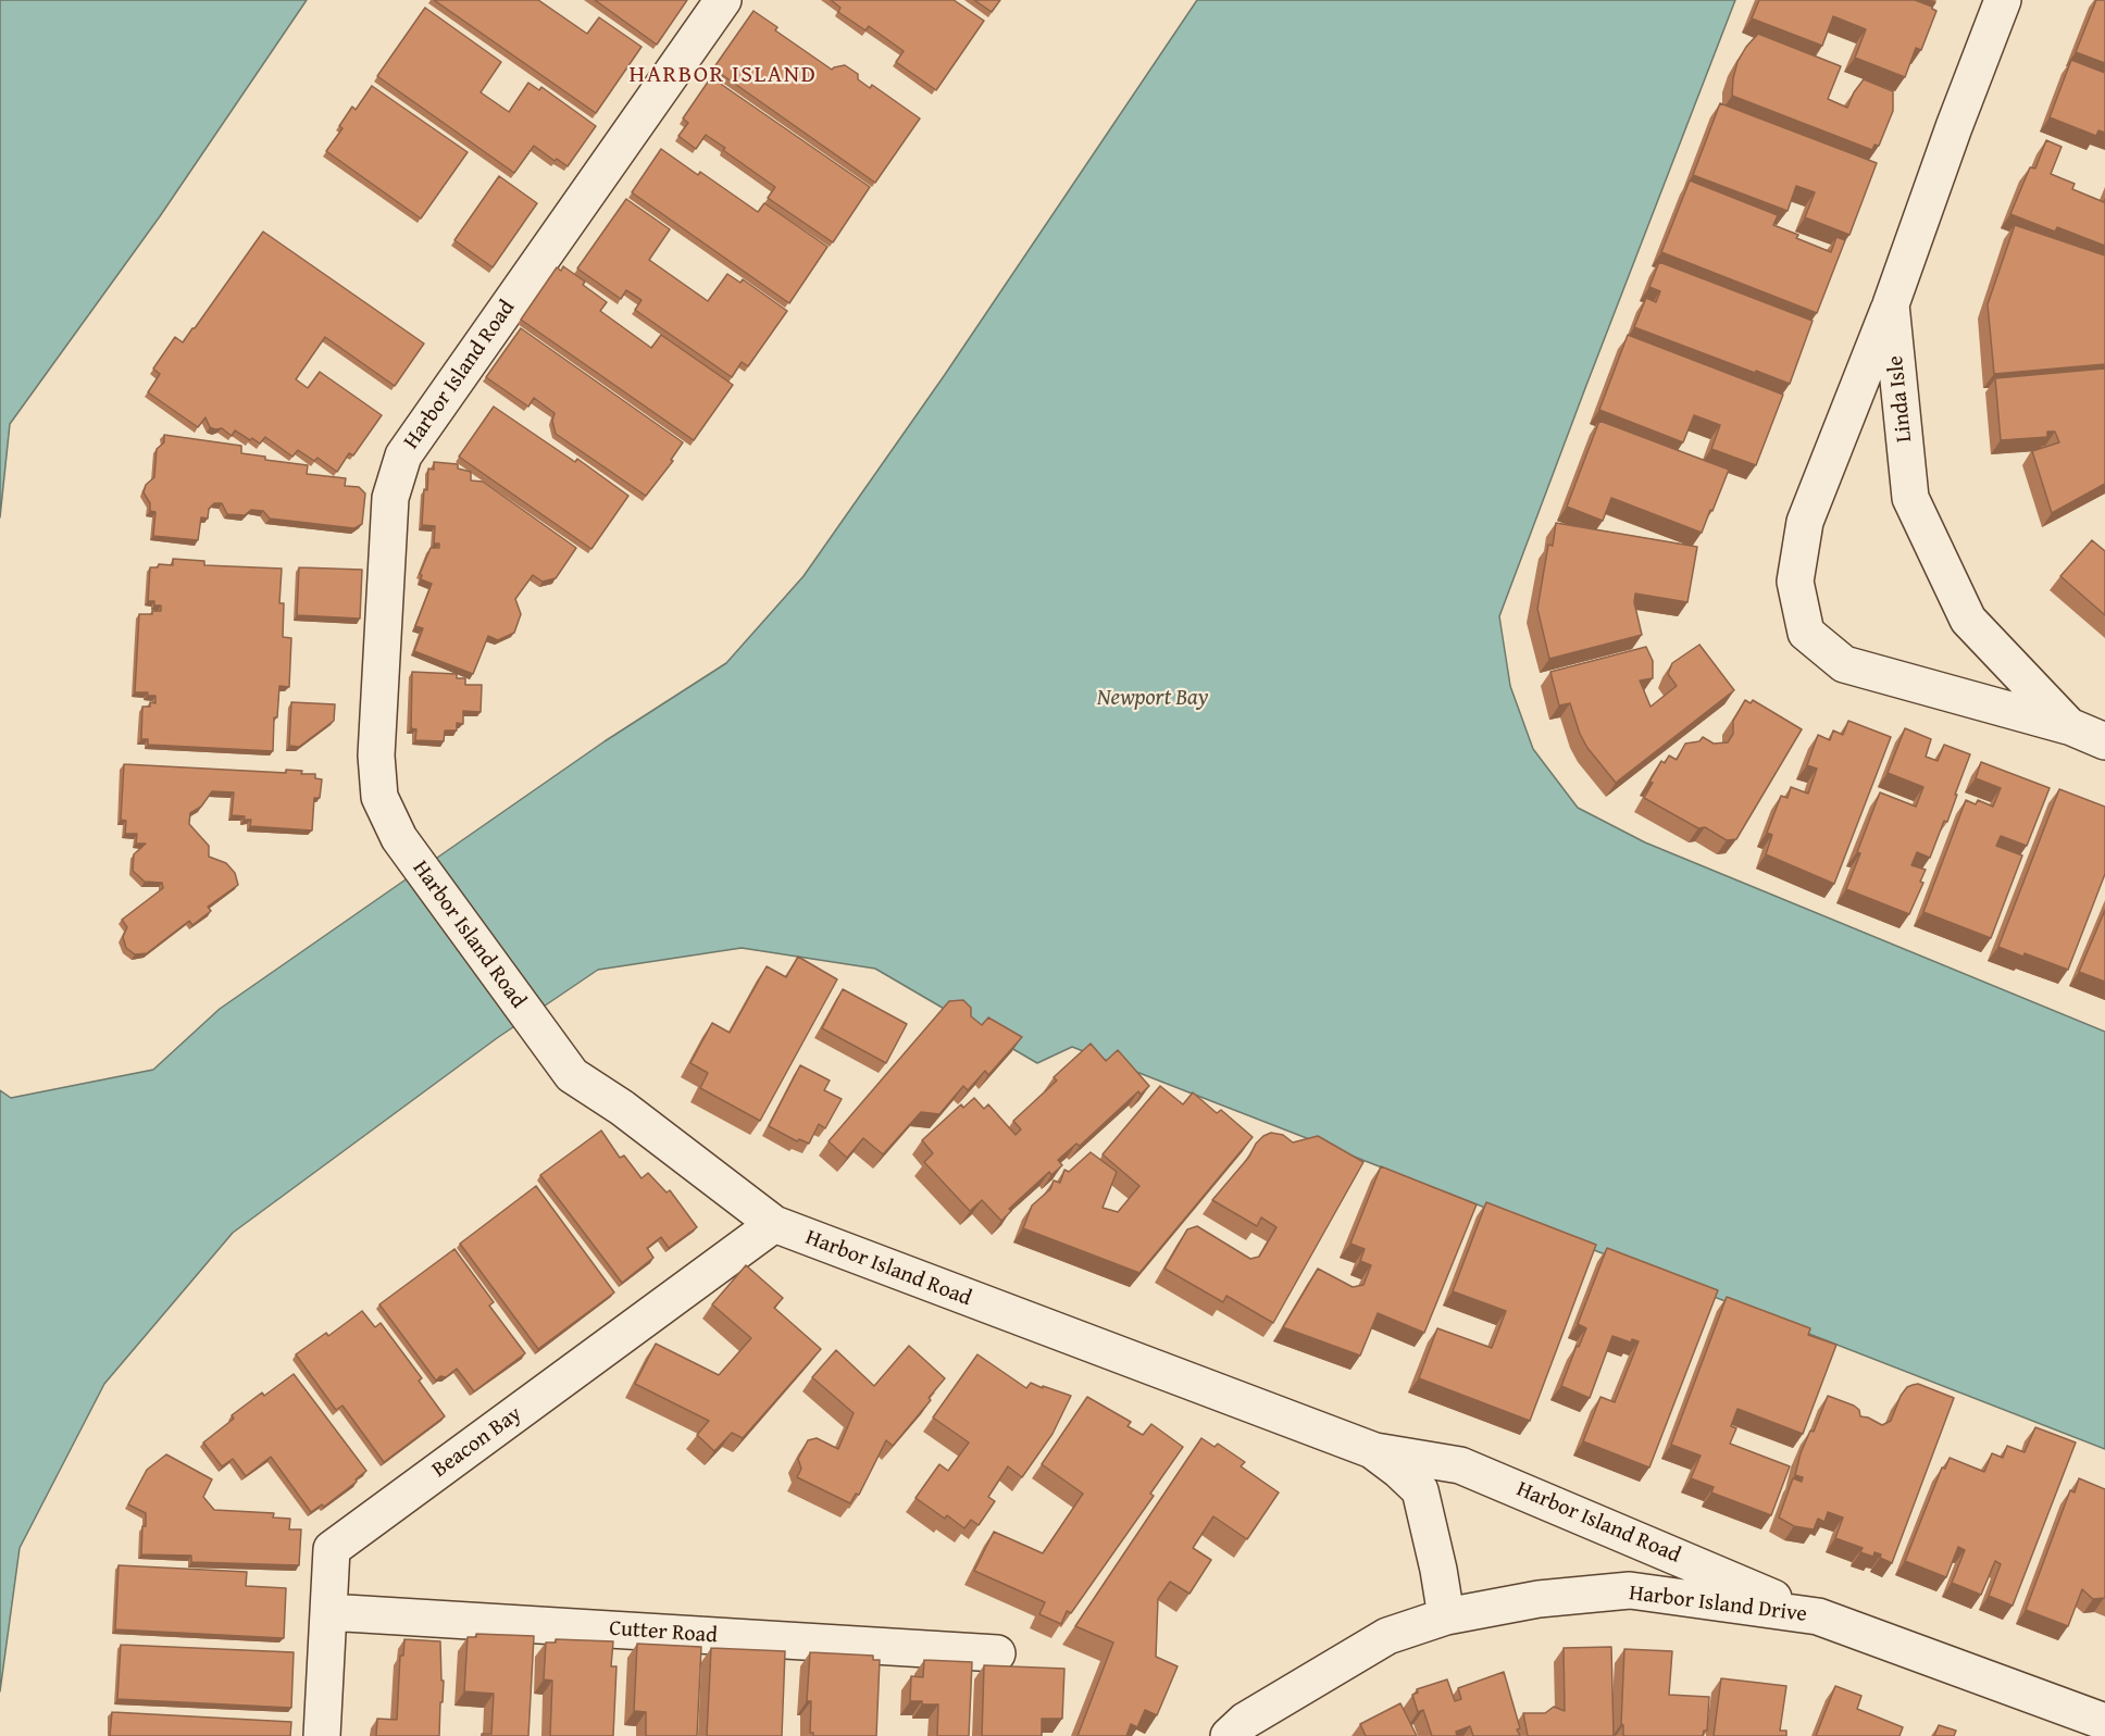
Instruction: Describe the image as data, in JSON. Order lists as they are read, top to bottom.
{
  "streets": {
    "street": [
      "Harbor Island Road",
      "Linda Isle",
      "Beacon Bay",
      "Harbor Island Drive",
      "Cutter Road"
    ]
  },
  "crossings": [
    ["Harbor Island Road", "Beacon Bay"],
    ["Harbor Island Road", "Harbor Island Drive"],
    ["Beacon Bay", "Cutter Road"]
  ],
  "districts": ["HARBOR ISLAND"],
  "water": ["Newport Bay"]
}
